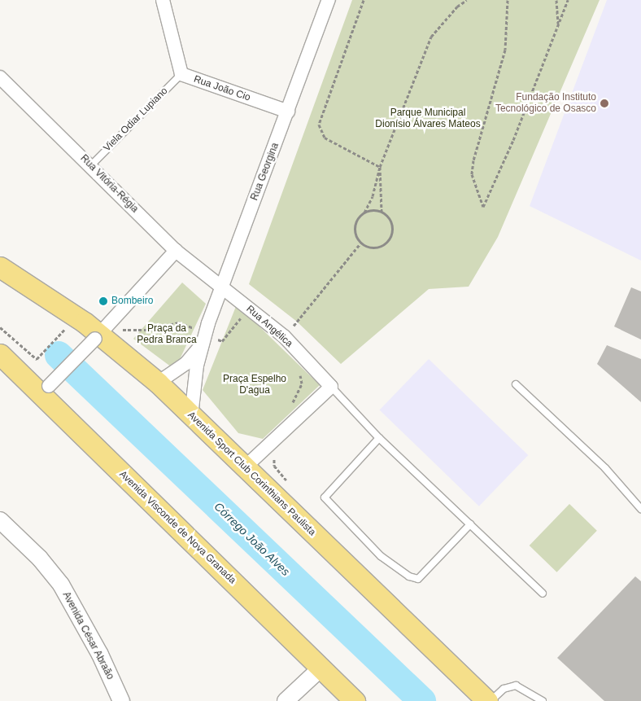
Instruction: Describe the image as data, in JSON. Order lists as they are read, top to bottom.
{
  "streets": {
    "main road": ["Avenida Sport Club Corinthians Paulista", "Avenida Visconde de Nova Granada"],
    "street": [
      "Rua João Cio",
      "Rua Georgina",
      "Rua Vitória-Régia",
      "Rua Angélica",
      "Avenida César Abraão"
    ],
    "lane": ["Viela Odiar Lupiano"]
  },
  "crossings": [
    ["Rua João Cio", "Viela Odiar Lupiano"],
    ["Rua João Cio", "Rua Georgina"],
    ["Viela Odiar Lupiano", "Rua Vitória-Régia"],
    ["Rua Georgina", "Rua Vitória-Régia"],
    ["Rua Georgina", "Rua Angélica"],
    ["Rua Georgina", "Avenida Sport Club Corinthians Paulista"],
    ["Rua Vitória-Régia", "Rua Angélica"]
  ],
  "water": ["Córrego João Alves"],
  "parks": ["Parque Municipal Dionísio Álvares Mateos", "Praça da Pedra Branca", "Praça Espelho D'agua"],
  "places": ["Fundação Instituto Tecnológico de Osasco", "Bombeiro"]
}
